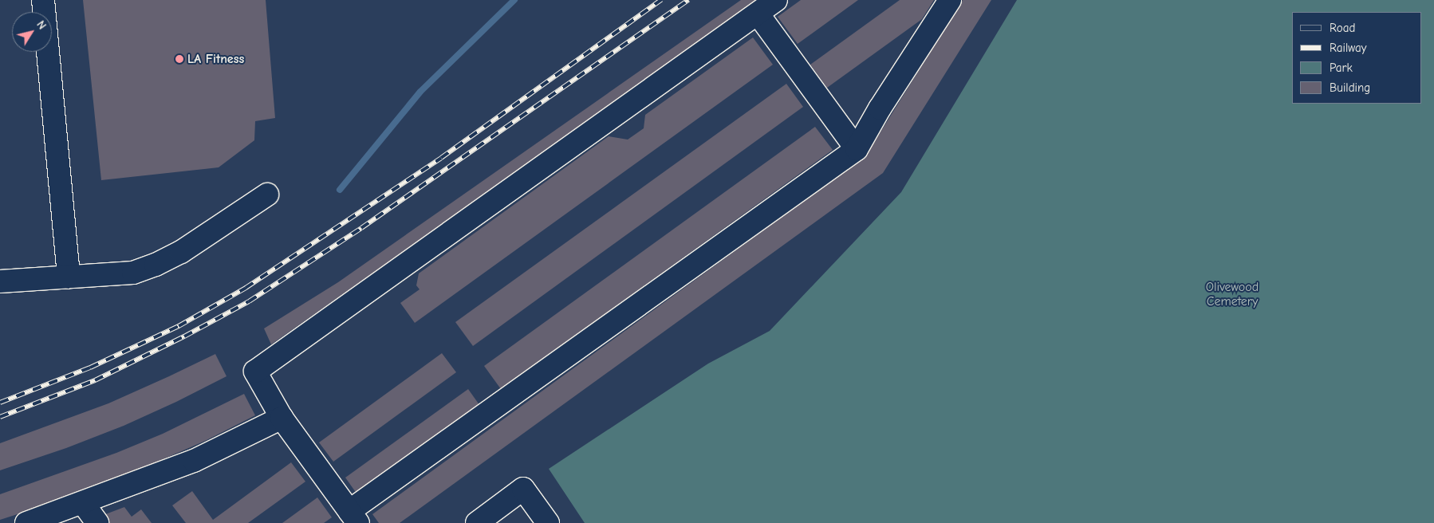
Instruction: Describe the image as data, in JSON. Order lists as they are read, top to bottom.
{
  "parks": ["Olivewood Cemetery"],
  "places": ["LA Fitness"],
  "legend": [
    "Road",
    "Railway",
    "Park",
    "Building"
  ],
  "north": "top right"
}
